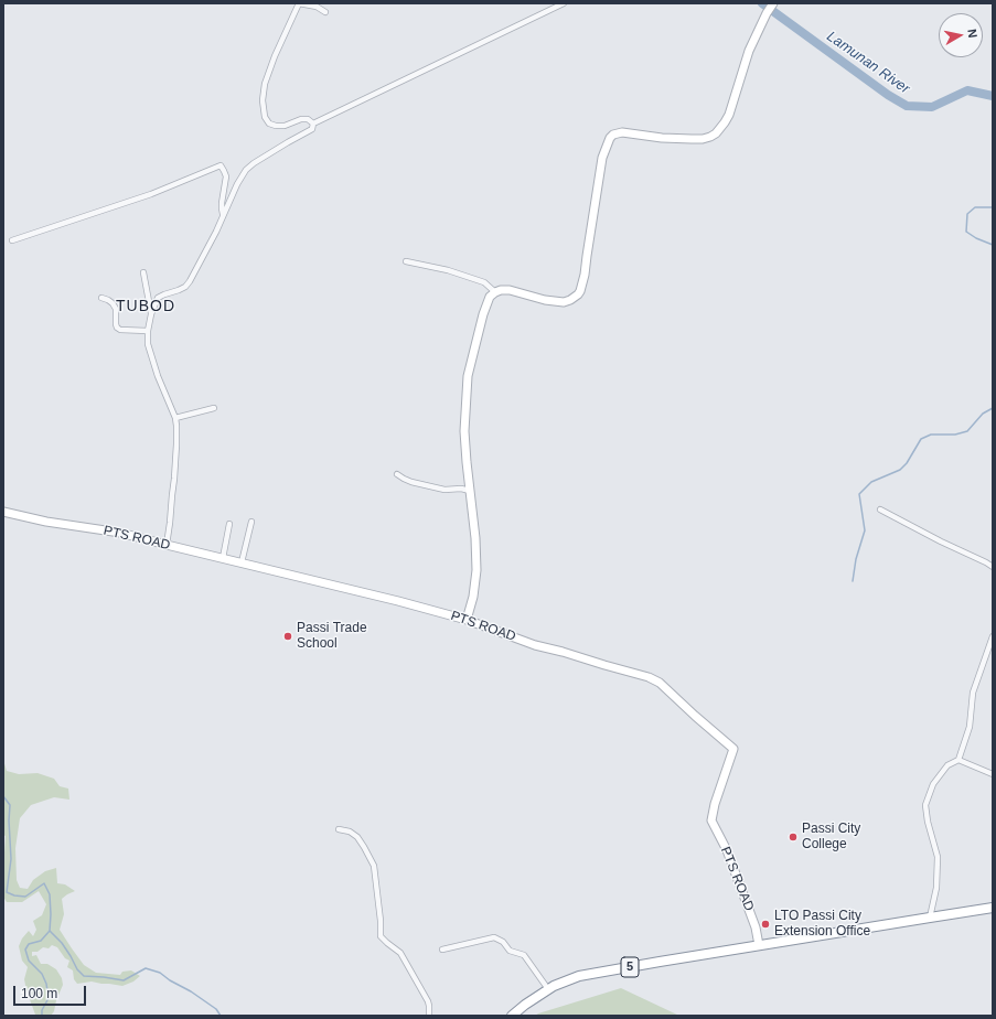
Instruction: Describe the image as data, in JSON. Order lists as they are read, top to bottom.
{
  "streets": {
    "highway": ["5"],
    "main road": ["PTS ROAD"]
  },
  "crossings": [
    ["PTS ROAD", "5"]
  ],
  "districts": ["TUBOD"],
  "water": ["Lamunan River"],
  "places": ["Passi Trade School", "Passi City College", "LTO Passi City Extension Office"],
  "scale_bar": "100 m",
  "north": "right"
}
